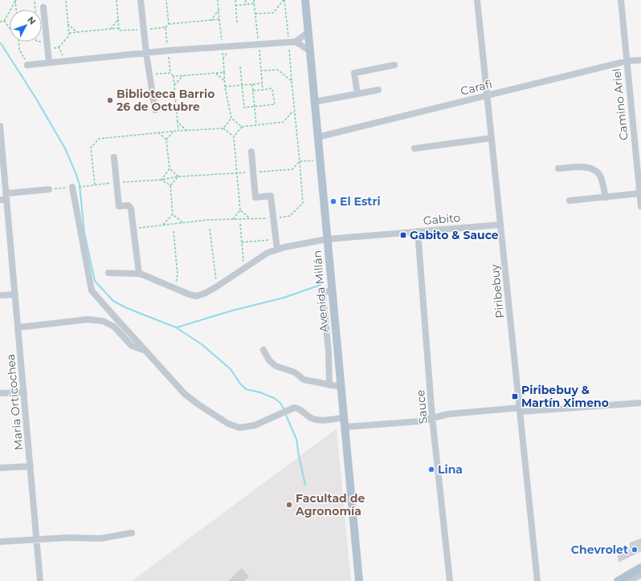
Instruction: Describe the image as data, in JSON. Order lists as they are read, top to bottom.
{
  "streets": {
    "main road": ["Avenida Millán"],
    "street": [
      "Carafi",
      "Camino Ariel",
      "Gabito",
      "Piribebuy",
      "María Orticochea",
      "Sauce"
    ]
  },
  "crossings": [
    ["Carafi", "Camino Ariel"],
    ["Carafi", "Avenida Millán"],
    ["Carafi", "Piribebuy"],
    ["Gabito", "Avenida Millán"],
    ["Gabito", "Piribebuy"],
    ["Gabito", "Sauce"]
  ],
  "places": {
    "other": [
      "Biblioteca Barrio 26 de Octubre",
      "El Estri",
      "Lina",
      "Facultad de Agronomía",
      "Chevrolet"
    ],
    "transit": ["Gabito & Sauce", "Piribebuy & Martín Ximeno"]
  },
  "north": "top right"
}
